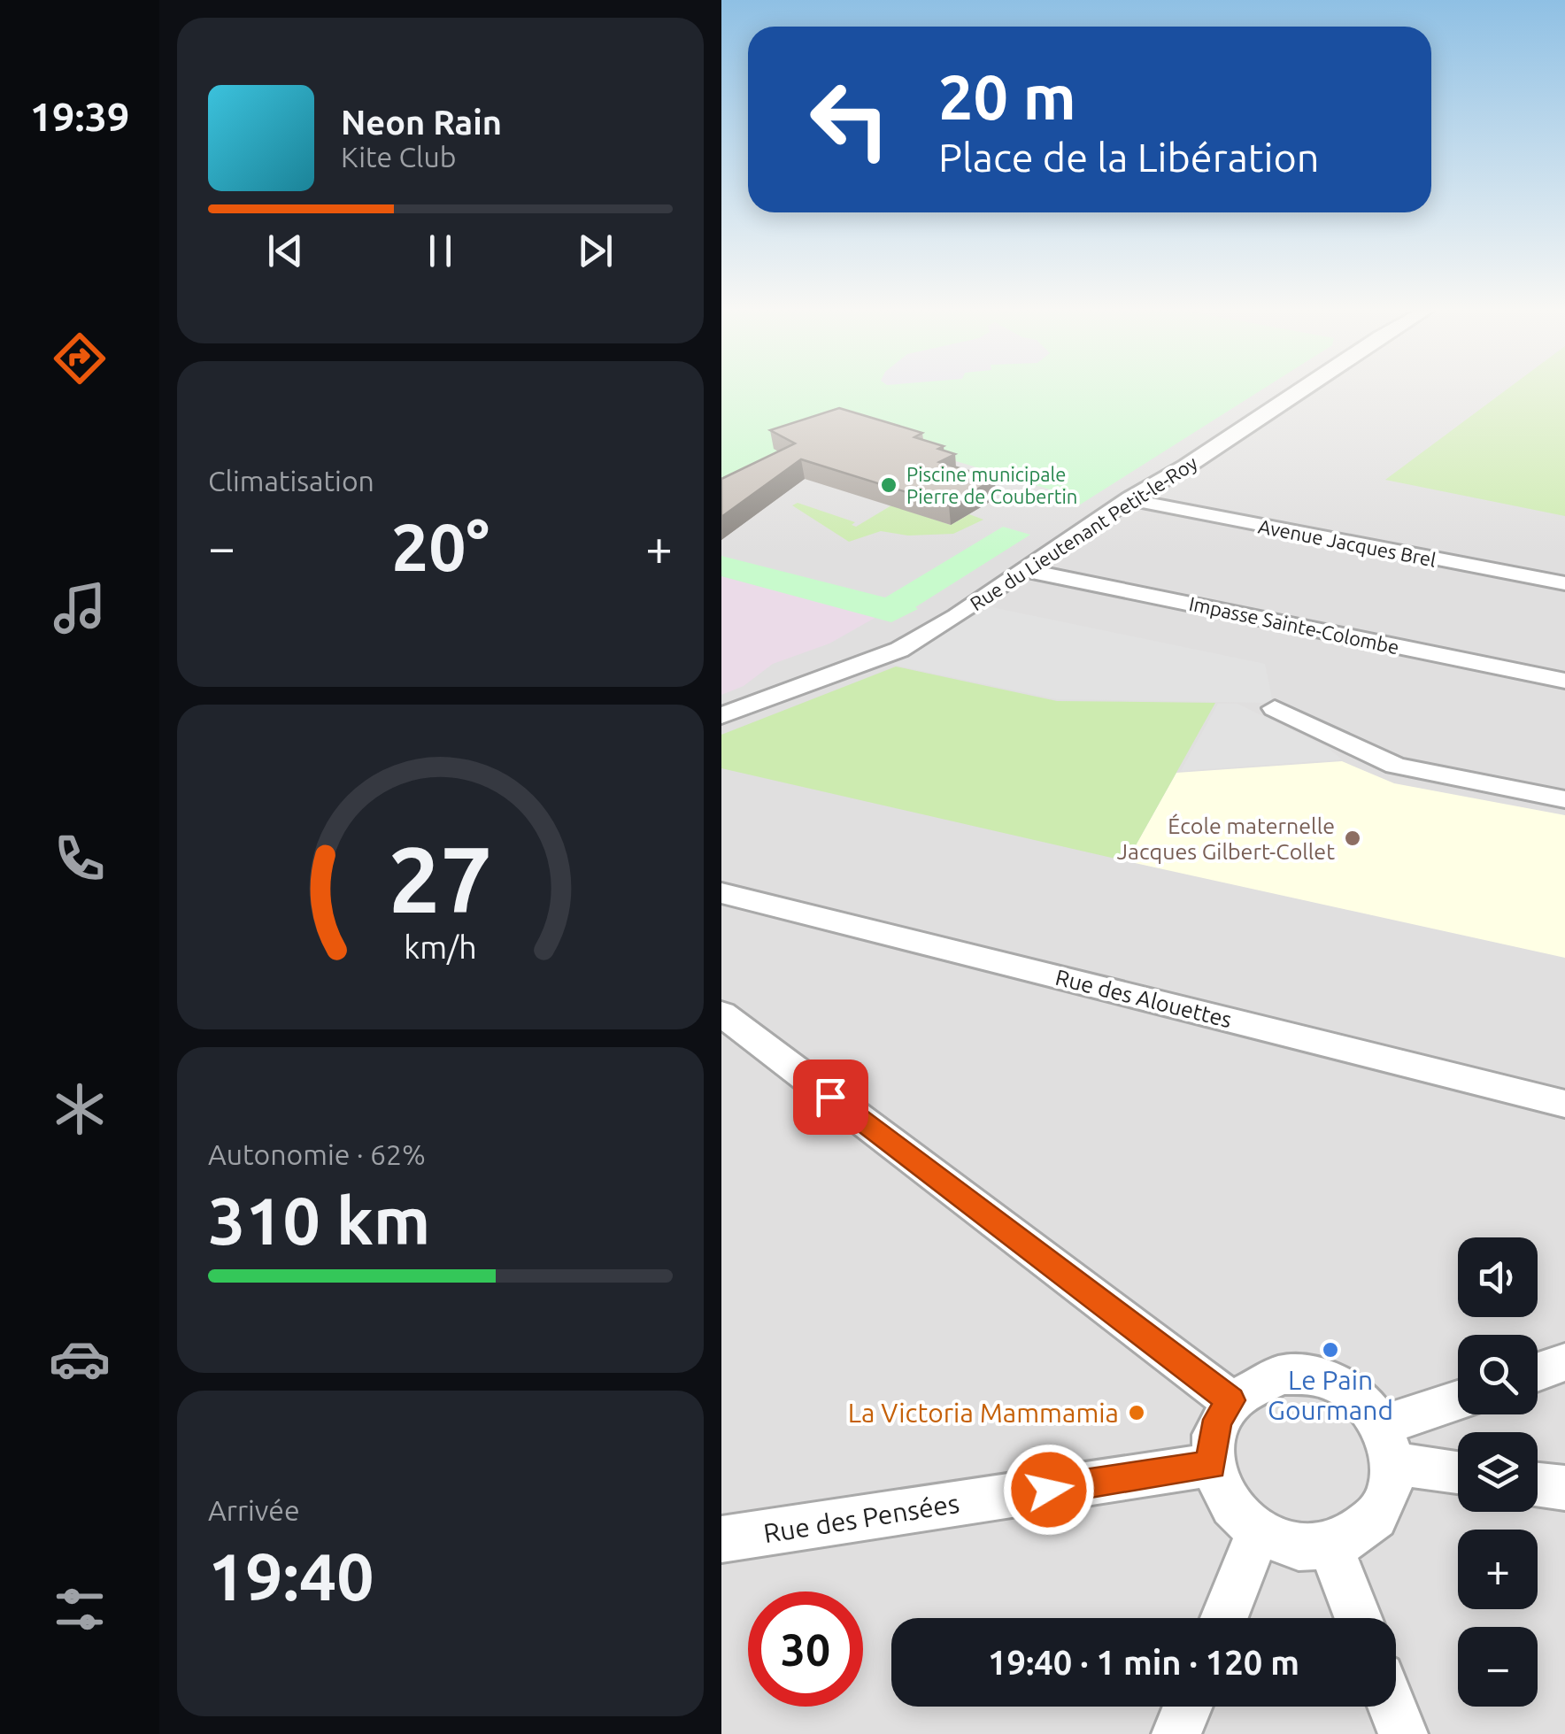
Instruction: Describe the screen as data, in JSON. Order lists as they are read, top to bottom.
{
  "streets": {
    "street": [
      "Rue du Lieutenant Petit-le-Roy",
      "Avenue Jacques Brel",
      "Impasse Sainte-Colombe",
      "Rue des Alouettes",
      "Rue des Pensées"
    ]
  },
  "crossings": [
    ["Rue du Lieutenant Petit-le-Roy", "Avenue Jacques Brel"],
    ["Rue du Lieutenant Petit-le-Roy", "Impasse Sainte-Colombe"]
  ],
  "places": [
    "Piscine municipale Pierre de Coubertin",
    "École maternelle Jacques Gilbert-Collet",
    "Le Pain Gourmand",
    "La Victoria Mammamia"
  ],
  "page": {
    "tabs": "19:39",
    "turn": ["20 m", "Place de la Libération"],
    "song": ["Neon Rain", "Kite Club"],
    "tile": [
      "Climatisation",
      ["Autonomie · 62%", "310 km"],
      ["Arrivée", "19:40"]
    ],
    "heat": ["−", "20°", "+"],
    "map_buttons": ["+", "−"],
    "limit": "30",
    "trip": "19:40 · 1 min · 120 m",
    "gauge": ["27", "km/h"]
  }
}
